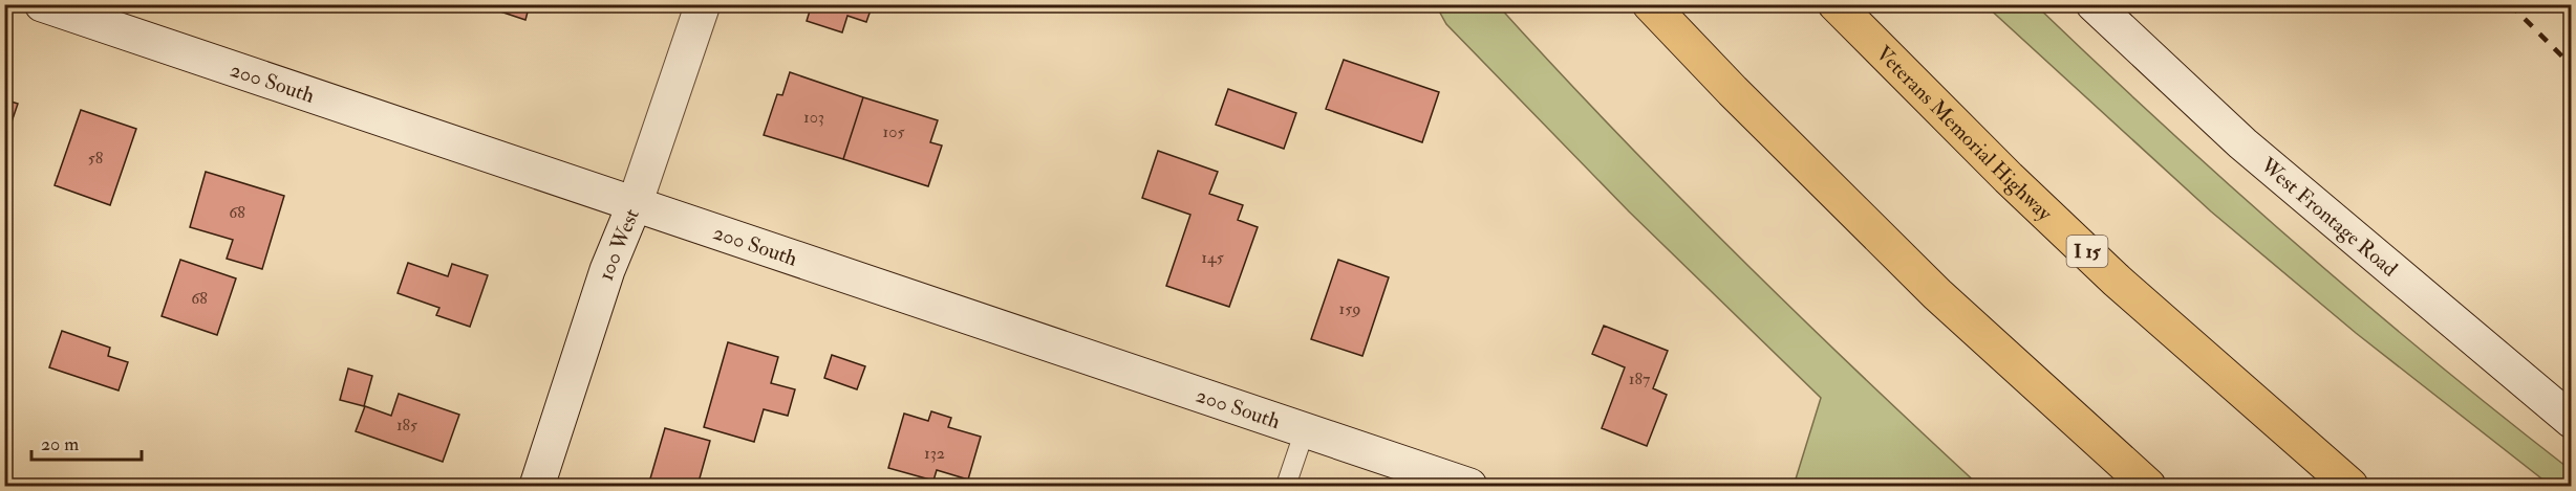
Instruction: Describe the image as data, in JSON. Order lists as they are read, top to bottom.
{
  "streets": {
    "highway": ["Veterans Memorial Highway", "I 15"],
    "street": ["200 South", "West Frontage Road", "100 West"]
  },
  "crossings": [
    ["200 South", "100 West"]
  ],
  "house_numbers": [
    "103",
    "105",
    "58",
    "68",
    "145",
    "68",
    "159",
    "187",
    "185",
    "132"
  ],
  "scale_bar": "20 m"
}
